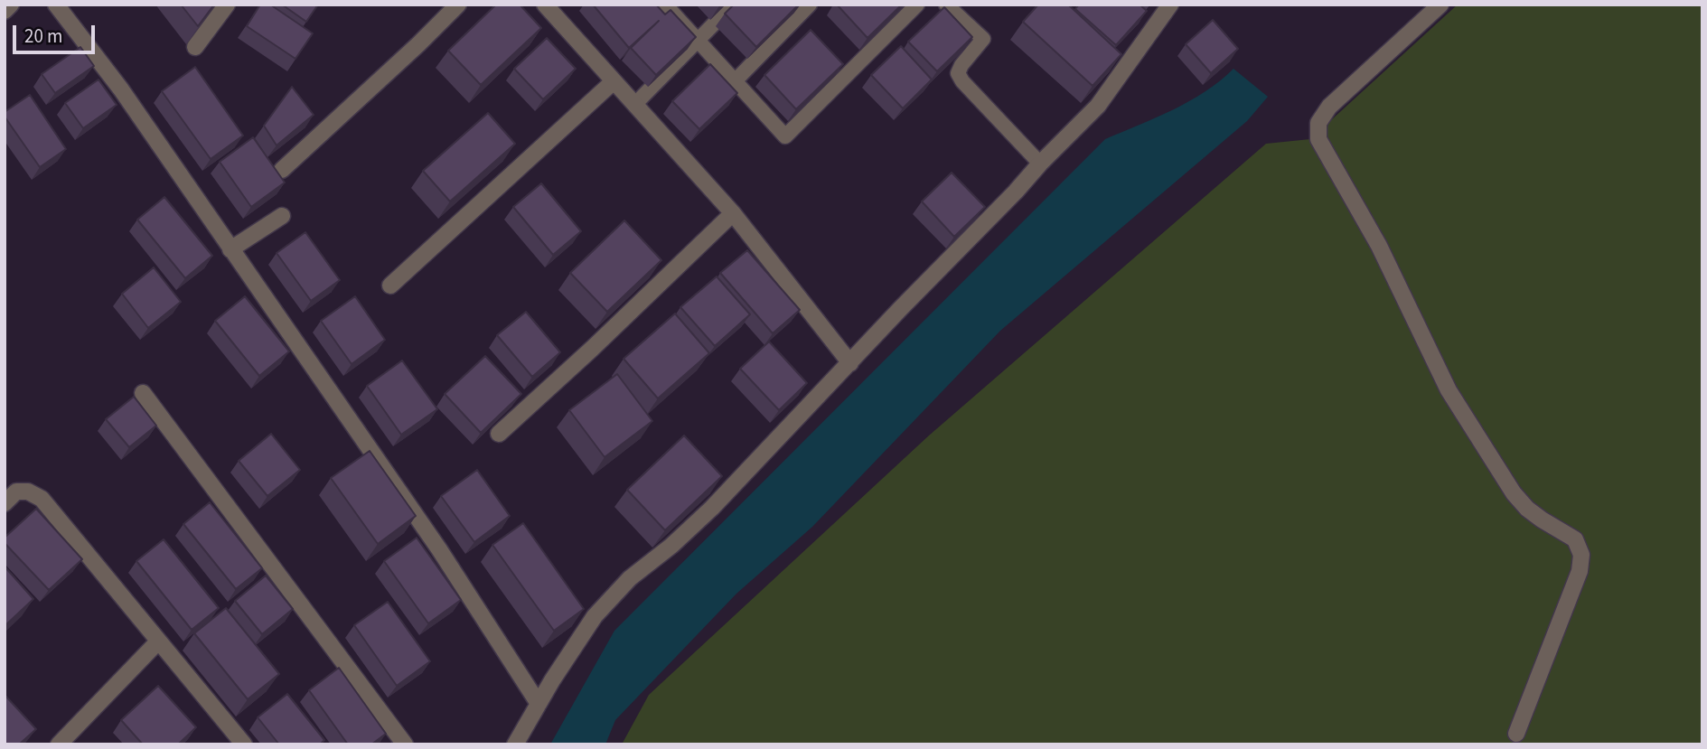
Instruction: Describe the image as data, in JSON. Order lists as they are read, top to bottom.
{
  "scale_bar": "20 m"
}
